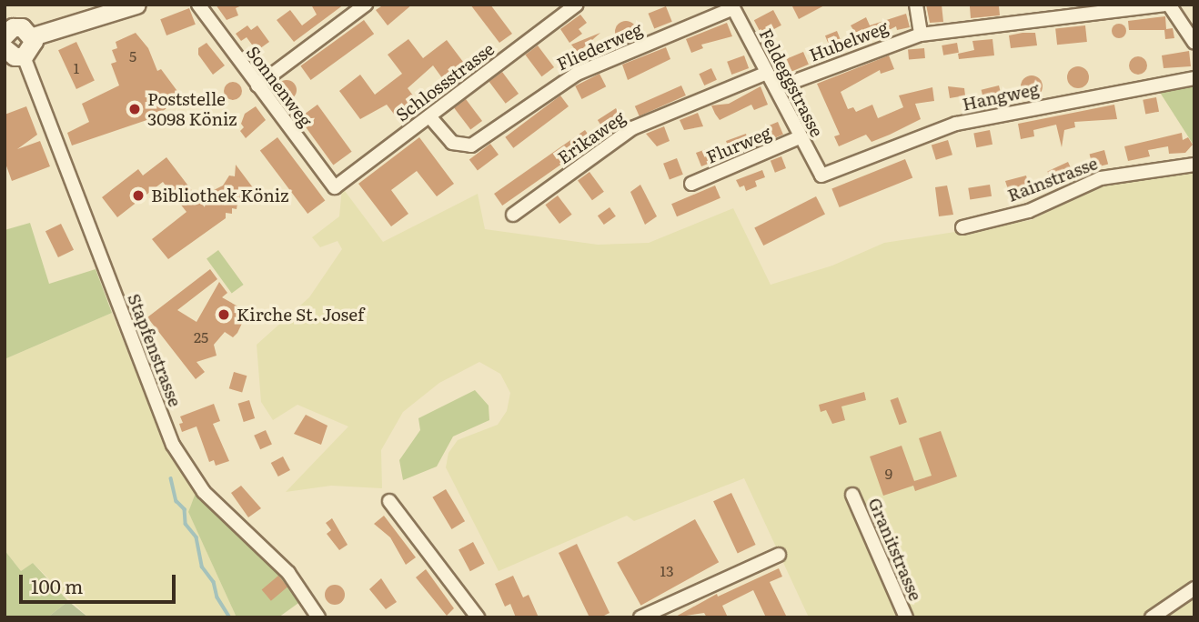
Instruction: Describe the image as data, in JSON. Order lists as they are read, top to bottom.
{
  "streets": {
    "street": [
      "Hubelweg",
      "Fliederweg",
      "Schlossstrasse",
      "Feldeggstrasse",
      "Sonnenweg",
      "Hangweg",
      "Erikaweg",
      "Flurweg",
      "Rainstrasse",
      "Stapfenstrasse",
      "Granitstrasse"
    ]
  },
  "crossings": [
    ["Hubelweg", "Feldeggstrasse"],
    ["Fliederweg", "Schlossstrasse"],
    ["Fliederweg", "Feldeggstrasse"],
    ["Schlossstrasse", "Sonnenweg"],
    ["Feldeggstrasse", "Hangweg"],
    ["Feldeggstrasse", "Erikaweg"],
    ["Feldeggstrasse", "Flurweg"]
  ],
  "places": ["Poststelle 3098 Köniz", "Bibliothek Köniz", "Kirche St. Josef"],
  "house_numbers": [
    "5",
    "1",
    "25",
    "9",
    "13"
  ],
  "scale_bar": "100 m"
}
